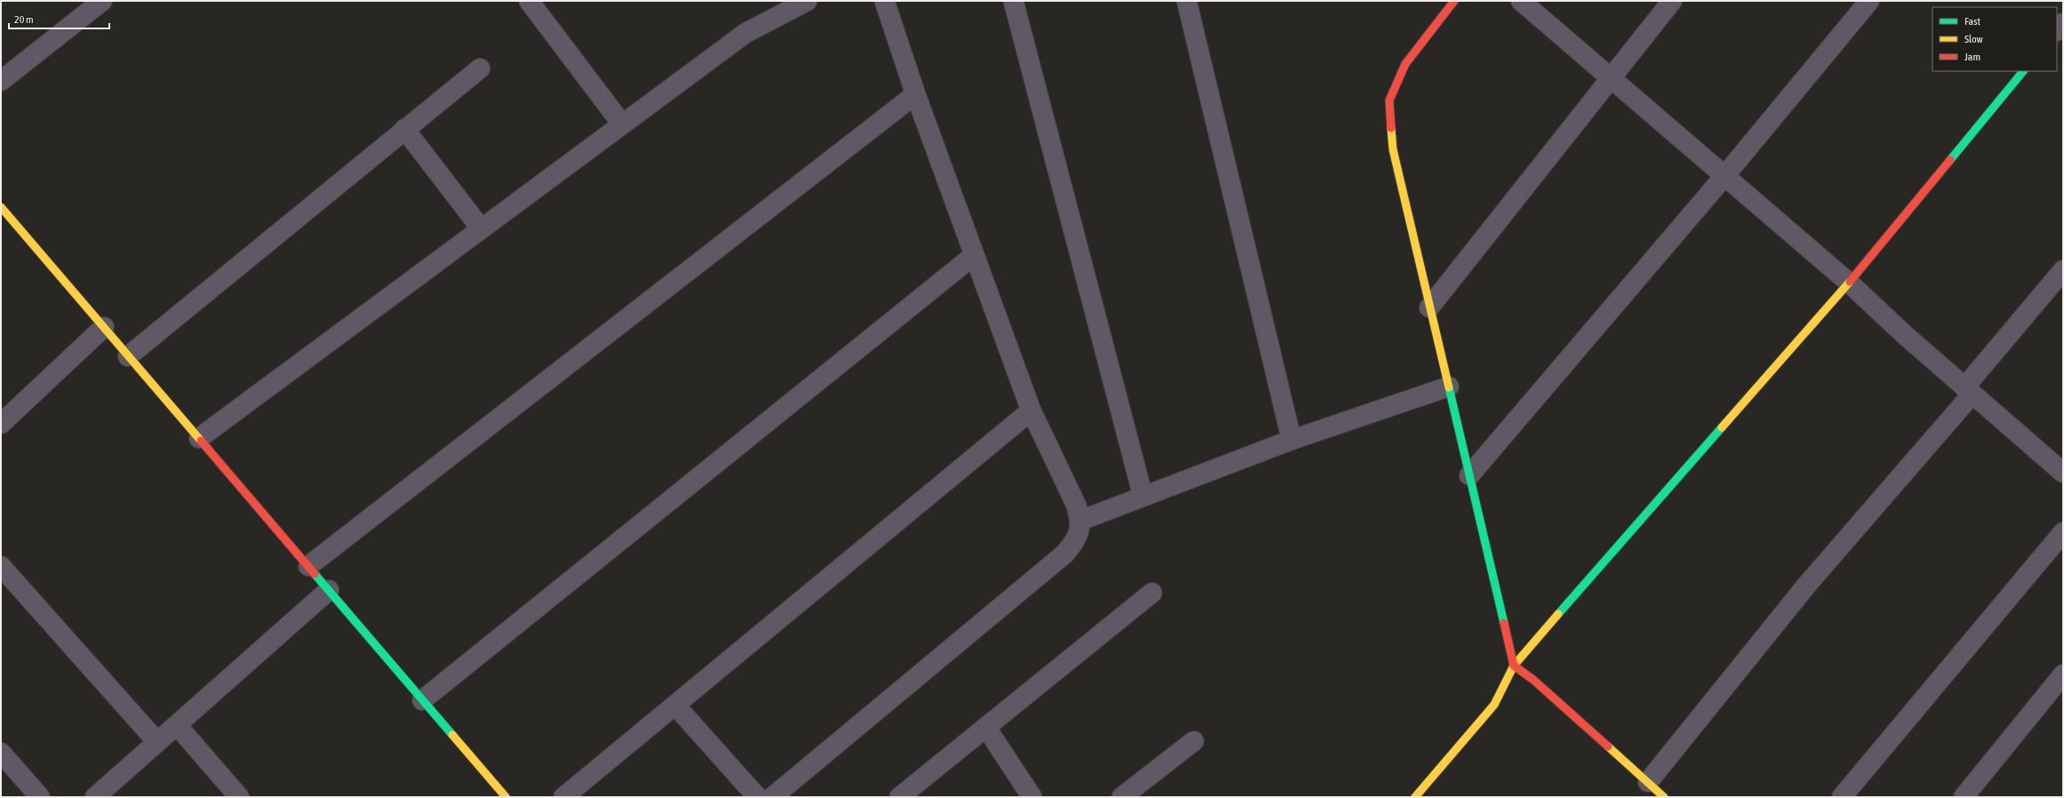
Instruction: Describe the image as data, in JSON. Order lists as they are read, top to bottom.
{
  "legend": ["Fast", "Slow", "Jam"],
  "scale_bar": "20 m"
}
